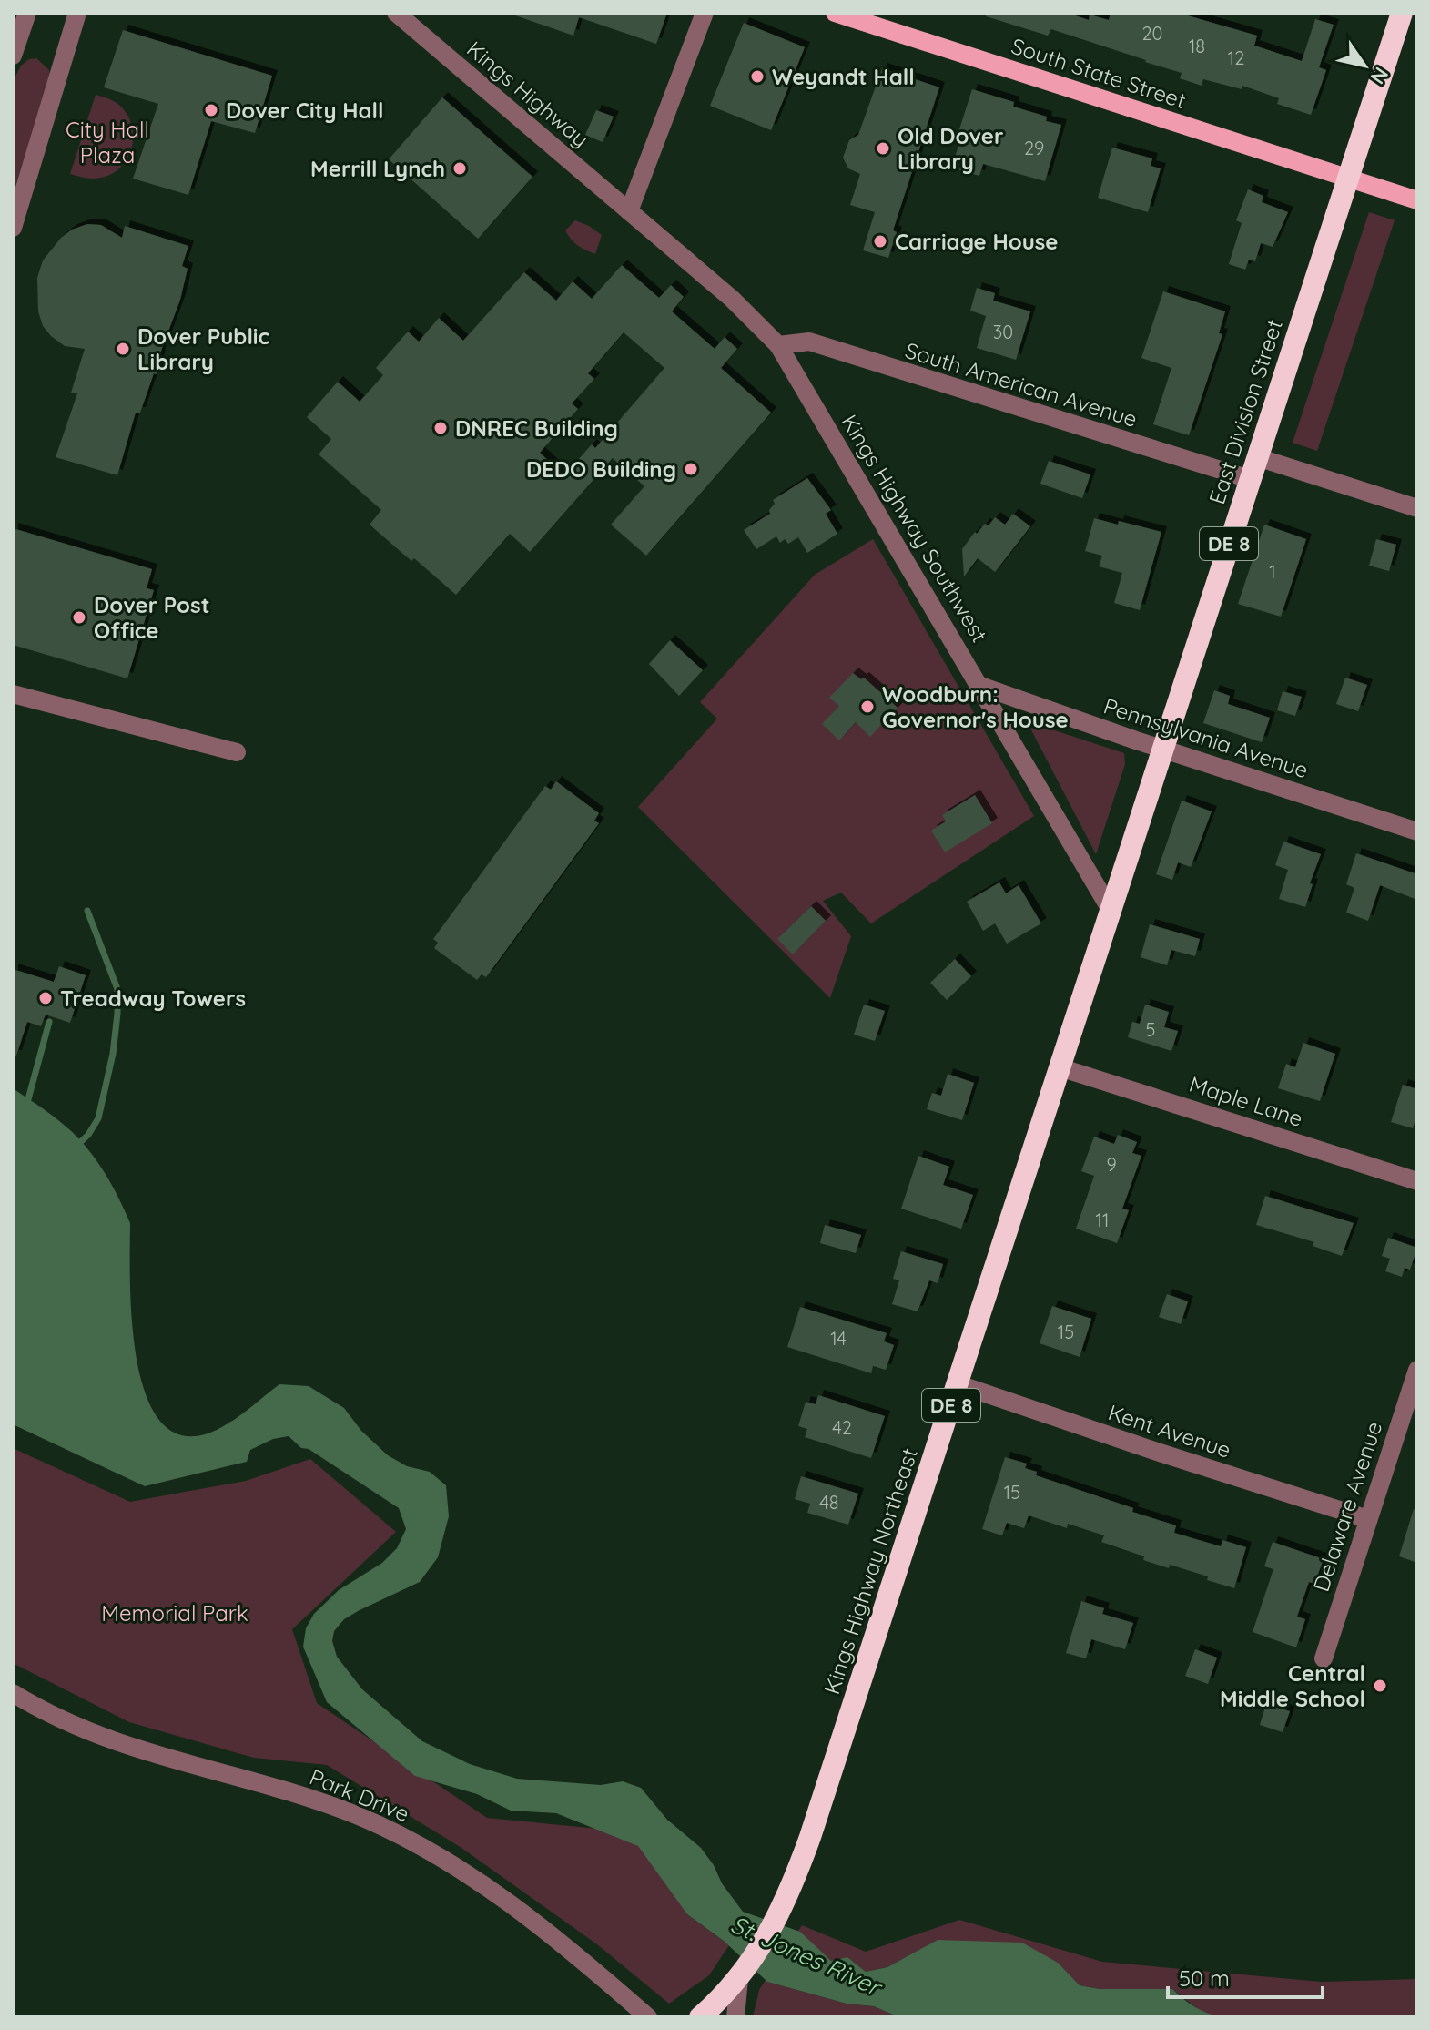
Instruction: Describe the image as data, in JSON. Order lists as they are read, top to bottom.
{
  "streets": {
    "highway": ["East Division Street", "DE 8", "Kings Highway Northeast"],
    "main road": ["South State Street"],
    "street": [
      "Kings Highway",
      "South American Avenue",
      "Kings Highway Southwest",
      "Pennsylvania Avenue",
      "Maple Lane",
      "Kent Avenue",
      "Delaware Avenue",
      "Park Drive"
    ]
  },
  "crossings": [
    ["South State Street", "East Division Street"],
    ["South State Street", "DE 8"],
    ["Kings Highway", "Kings Highway Southwest"],
    ["South American Avenue", "East Division Street"],
    ["South American Avenue", "Kings Highway Southwest"],
    ["East Division Street", "Kings Highway Southwest"],
    ["East Division Street", "DE 8"],
    ["East Division Street", "Pennsylvania Avenue"],
    ["East Division Street", "Kings Highway Northeast"],
    ["Kings Highway Southwest", "Pennsylvania Avenue"],
    ["Kings Highway Southwest", "Kings Highway Northeast"],
    ["Maple Lane", "Kings Highway Northeast"],
    ["Kent Avenue", "Delaware Avenue"],
    ["Kent Avenue", "Kings Highway Northeast"]
  ],
  "water": ["St. Jones River"],
  "parks": ["City Hall Plaza", "Memorial Park"],
  "places": [
    "Weyandt Hall",
    "Dover City Hall",
    "Old Dover Library",
    "Merrill Lynch",
    "Carriage House",
    "Dover Public Library",
    "DNREC Building",
    "DEDO Building",
    "Dover Post Office",
    "Woodburn: Governor's House",
    "Treadway Towers",
    "Central Middle School"
  ],
  "house_numbers": [
    "20",
    "18",
    "12",
    "29",
    "30",
    "1",
    "5",
    "9",
    "11",
    "15",
    "14",
    "42",
    "15",
    "48"
  ],
  "scale_bar": "50 m",
  "north": "bottom right"
}
